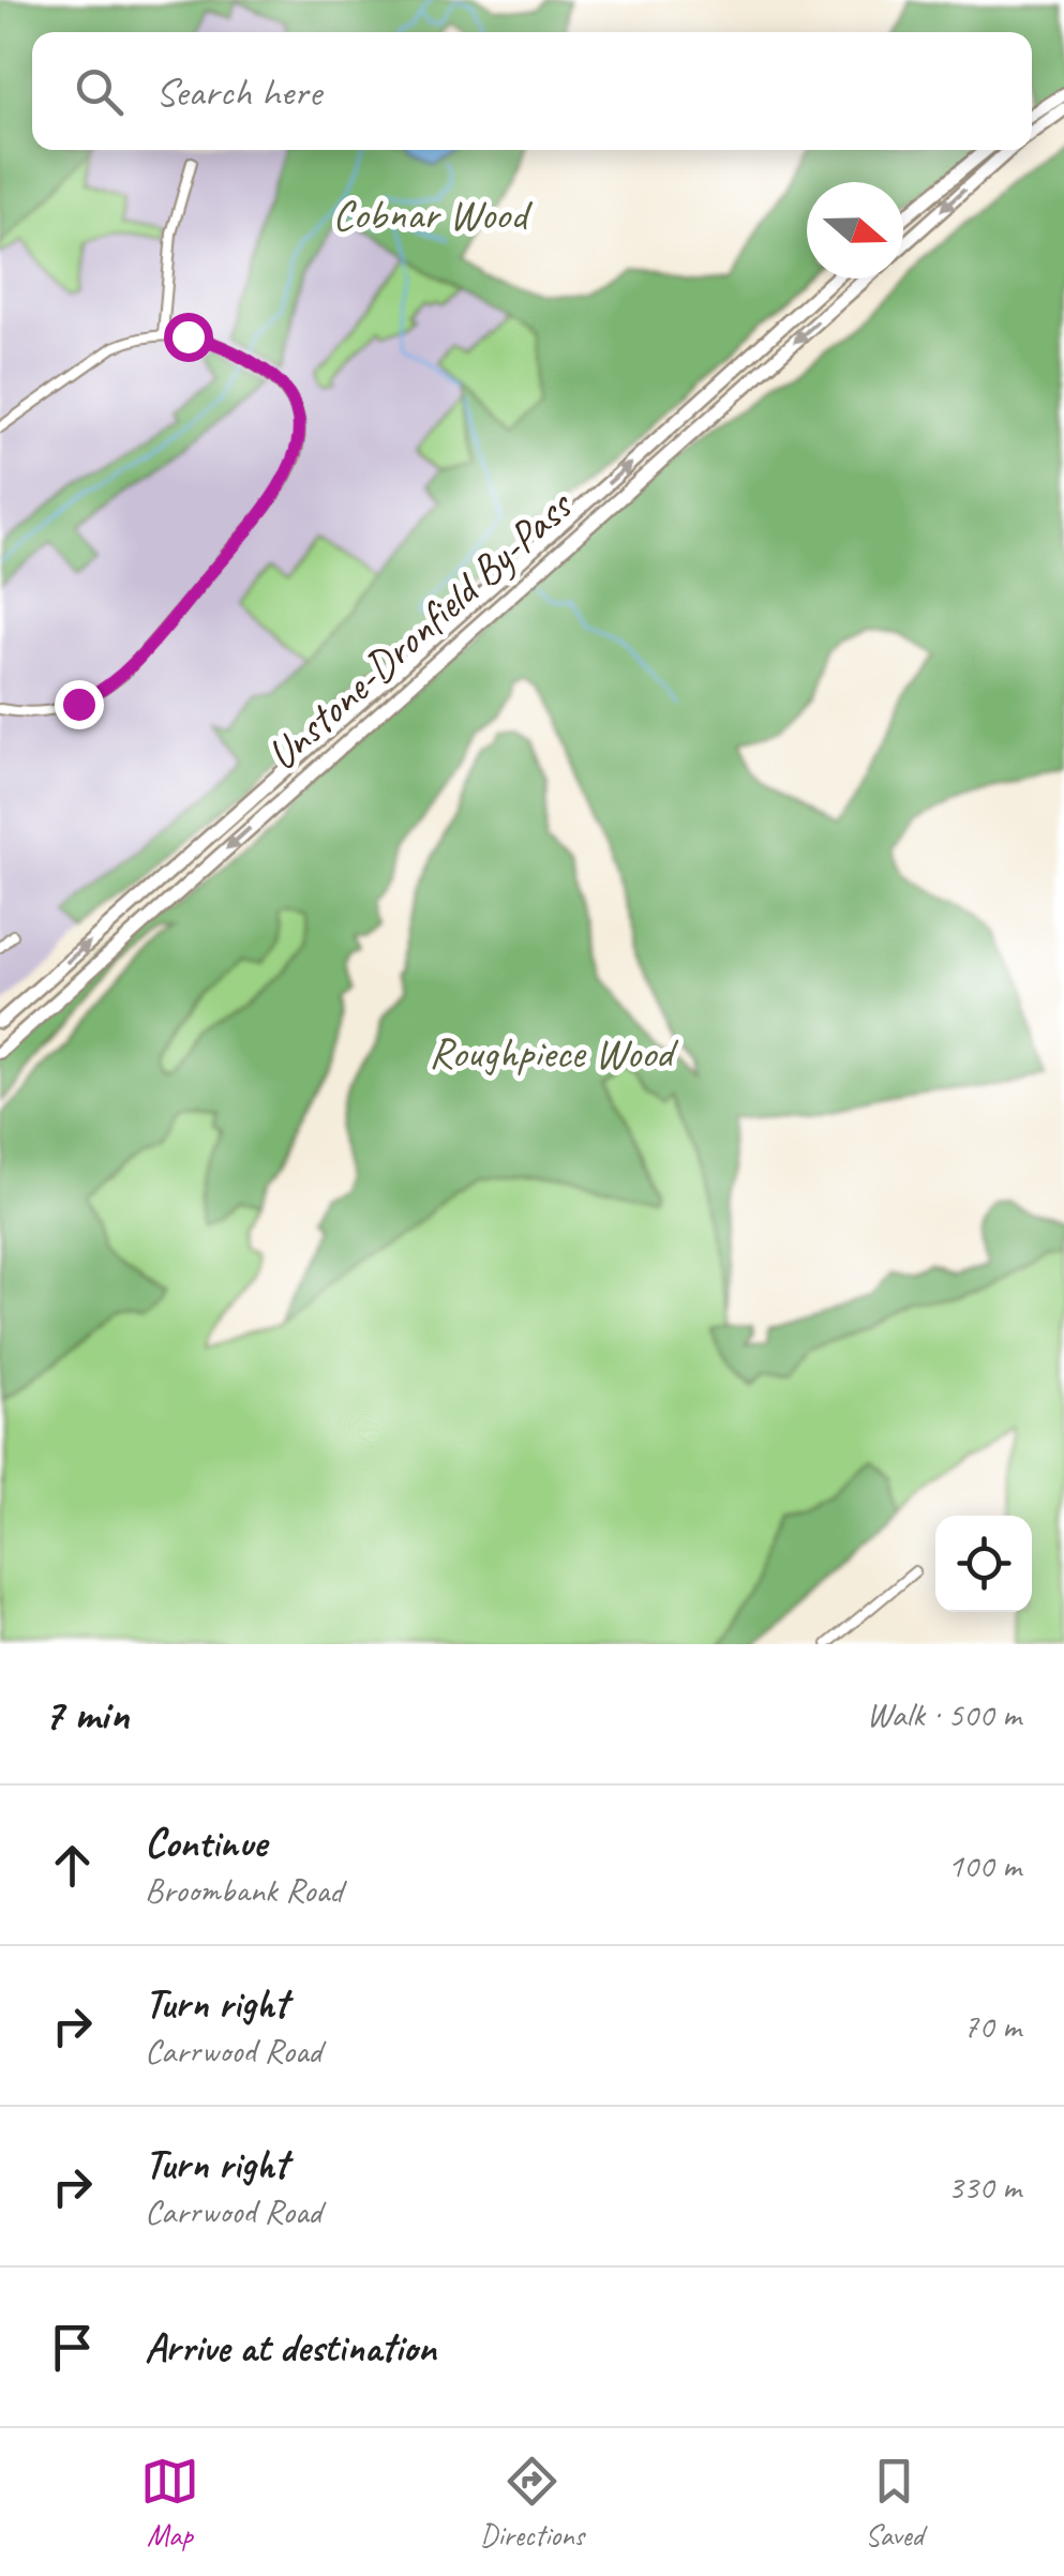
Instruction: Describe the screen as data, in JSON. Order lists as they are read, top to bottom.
{
  "streets": {
    "highway": ["Unstone-Dronfield By-Pass"]
  },
  "parks": ["Cobnar Wood", "Roughpiece Wood"],
  "north": "right",
  "page": {
    "search": "Search here",
    "heading": ["7 min", "Walk · 500 m"],
    "list": [
      ["Continue", "Broombank Road", "100 m"],
      ["Turn right", "Carrwood Road", "70 m"],
      ["Turn right", "Carrwood Road", "330 m"],
      "Arrive at destination"
    ],
    "nav": ["Map", "Directions", "Saved"]
  }
}
